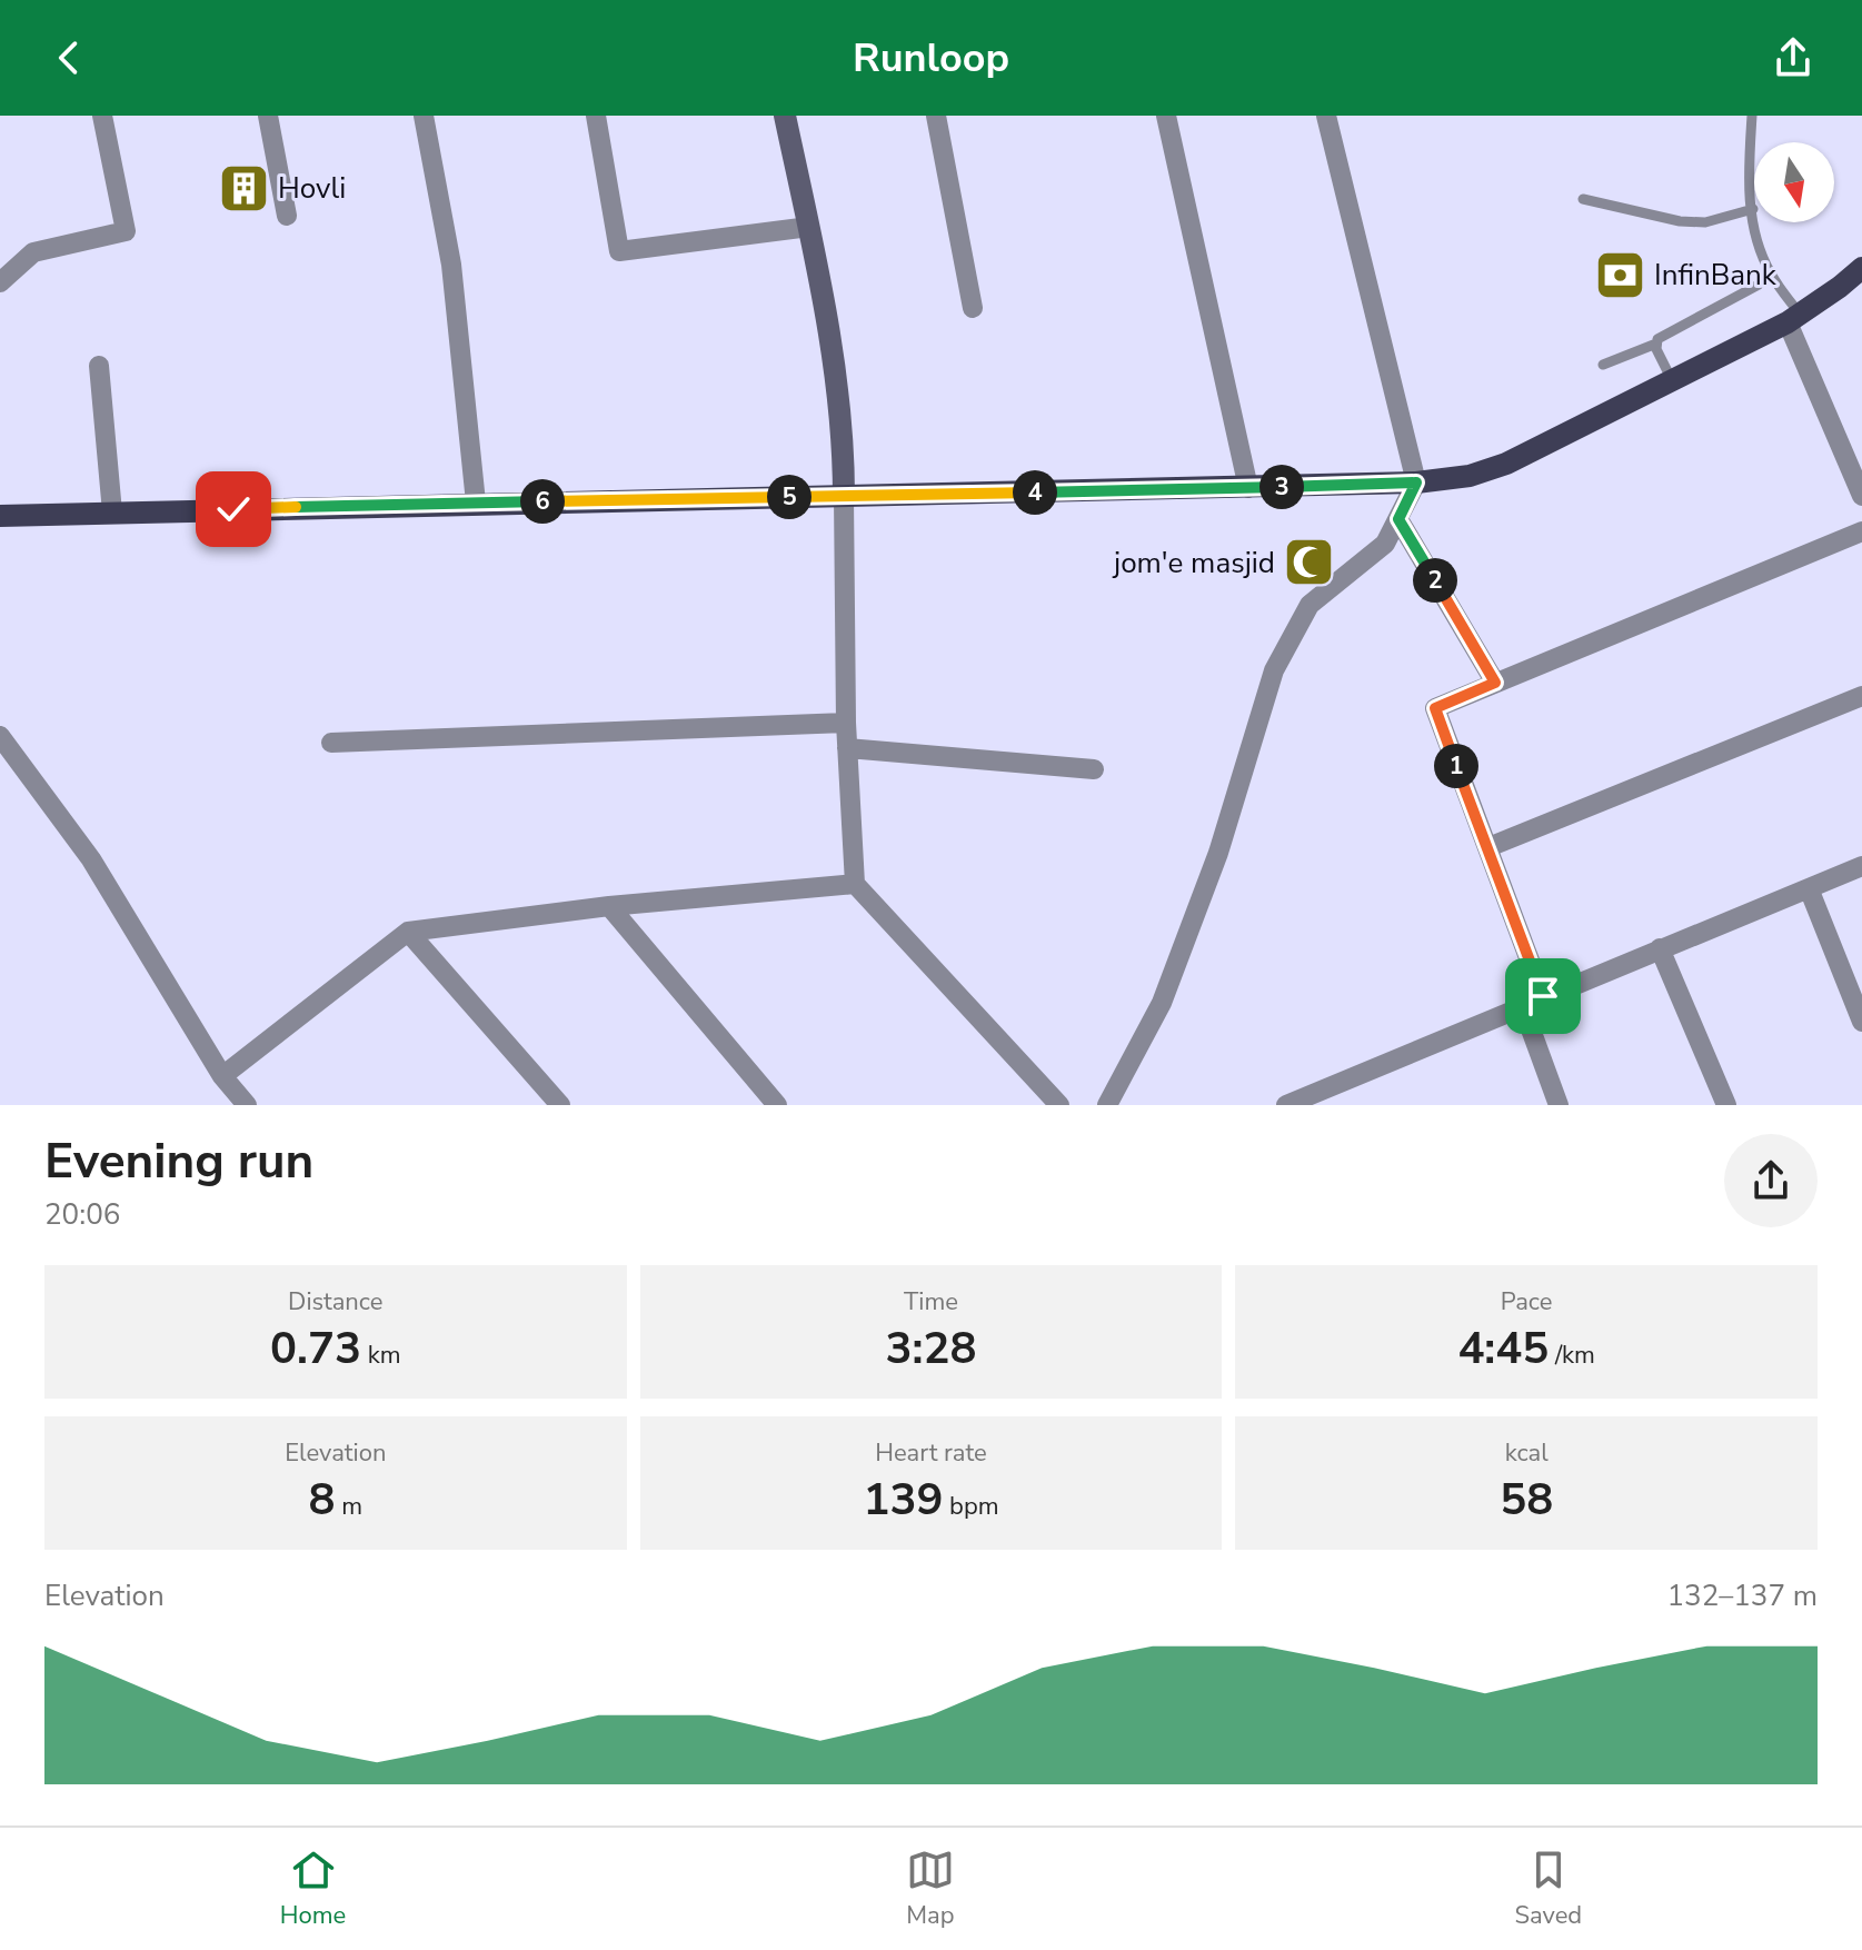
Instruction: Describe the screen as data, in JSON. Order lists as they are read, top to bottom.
{
  "places": {
    "building": ["Hovli"],
    "bank": ["InfinBank"],
    "mosque": ["jom'e masjid"]
  },
  "north": "bottom",
  "page": {
    "header": "Runloop",
    "pins": [
      "3",
      "4",
      "5",
      "6",
      "2",
      "1"
    ],
    "heading": ["Evening run", "20:06"],
    "stats": [
      ["Distance", "0.73 km"],
      ["Time", "3:28"],
      ["Pace", "4:45 /km"],
      ["Elevation", "8 m"],
      ["Heart rate", "139 bpm"],
      ["kcal", "58"]
    ],
    "chart": ["Elevation", "132–137 m"],
    "tabs": ["Home", "Map", "Saved"]
  }
}
